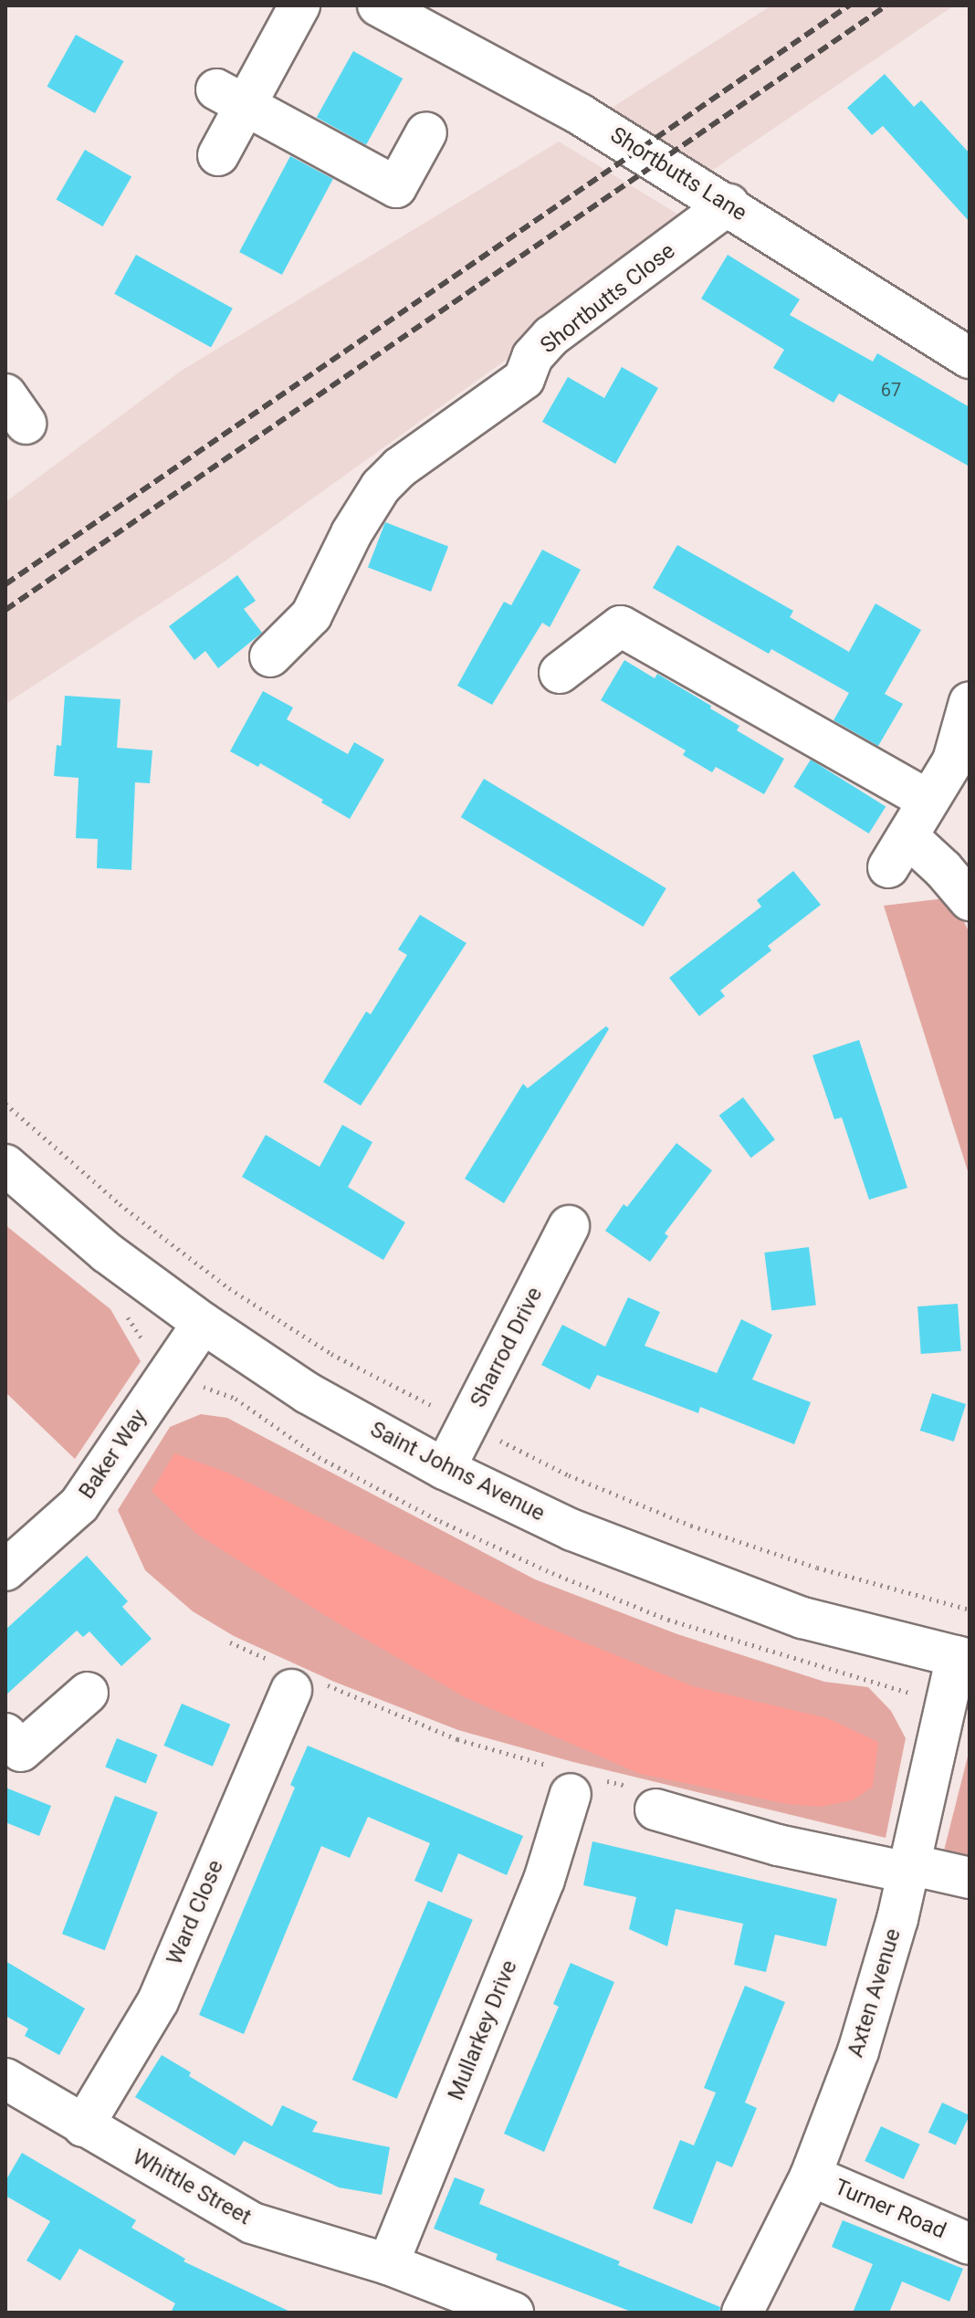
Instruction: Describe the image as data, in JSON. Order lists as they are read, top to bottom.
{
  "streets": {
    "main road": [
      "Shortbutts Lane",
      "Shortbutts Close",
      "Sharrod Drive",
      "Baker Way",
      "Saint Johns Avenue",
      "Ward Close",
      "Axten Avenue",
      "Mullarkey Drive",
      "Whittle Street",
      "Turner Road"
    ]
  },
  "crossings": [
    ["Shortbutts Lane", "Shortbutts Close"],
    ["Sharrod Drive", "Saint Johns Avenue"],
    ["Baker Way", "Saint Johns Avenue"],
    ["Saint Johns Avenue", "Axten Avenue"],
    ["Ward Close", "Whittle Street"],
    ["Axten Avenue", "Turner Road"],
    ["Mullarkey Drive", "Whittle Street"]
  ],
  "house_numbers": ["67"]
}
